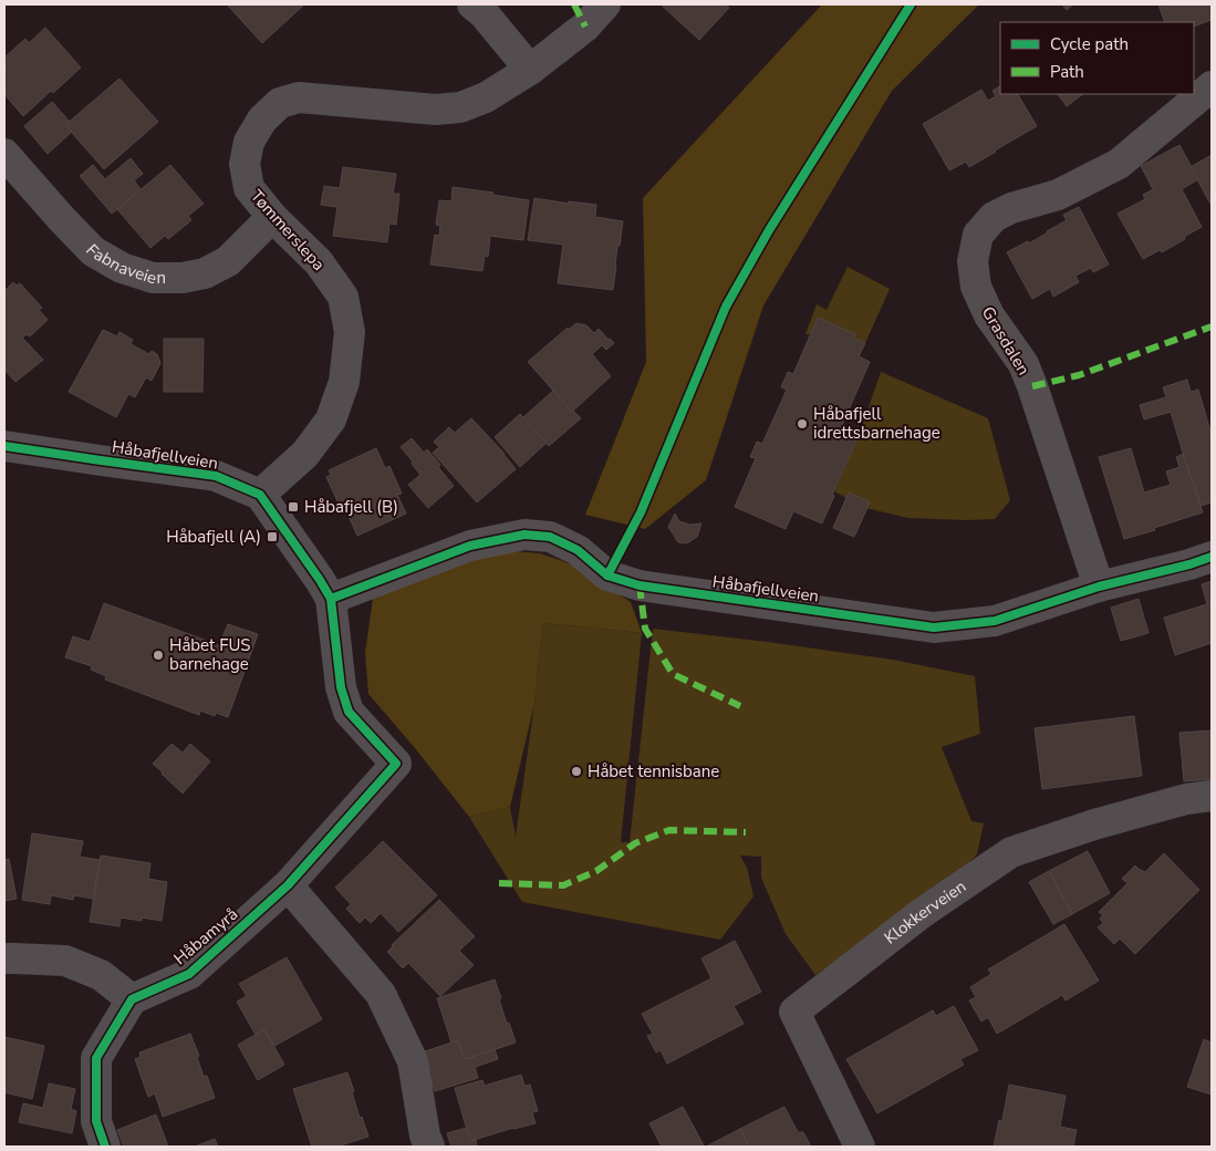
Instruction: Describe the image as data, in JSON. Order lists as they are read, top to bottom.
{
  "streets": {
    "street": [
      "Tømmerslepa",
      "Fabnaveien",
      "Grasdalen",
      "Håbafjellveien",
      "Klokkerveien",
      "Håbamyrå"
    ]
  },
  "crossings": [
    ["Tømmerslepa", "Fabnaveien"],
    ["Tømmerslepa", "Håbafjellveien"],
    ["Grasdalen", "Håbafjellveien"],
    ["Håbafjellveien", "Håbamyrå"]
  ],
  "places": {
    "other": ["Håbafjell idrettsbarnehage", "Håbet FUS barnehage", "Håbet tennisbane"],
    "transit": ["Håbafjell (B)", "Håbafjell (A)"]
  },
  "legend": ["Cycle path", "Path"]
}
